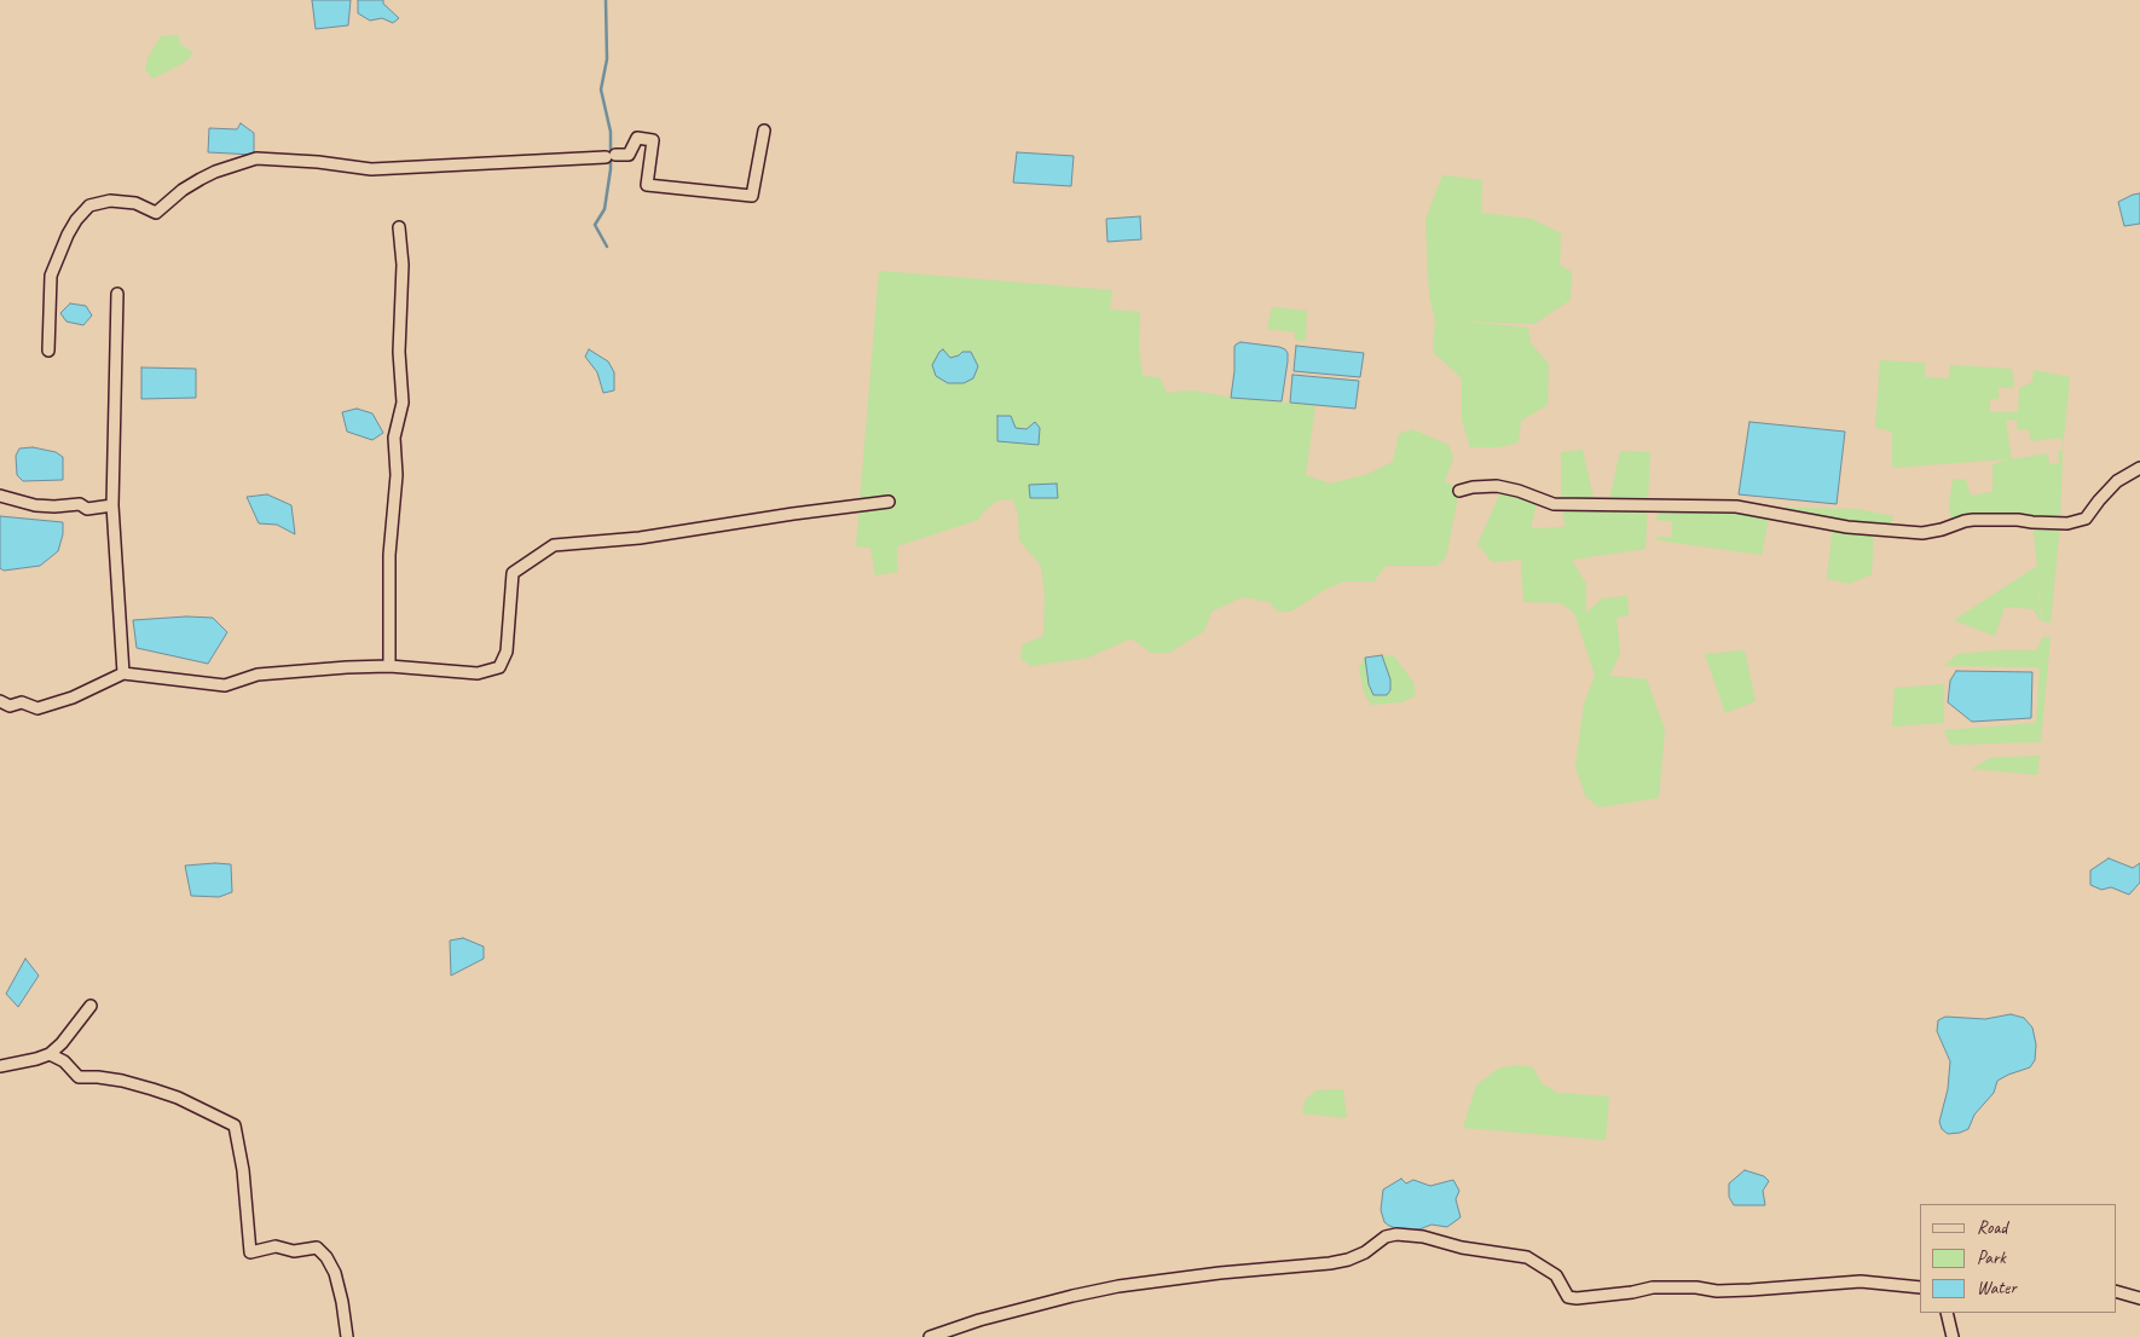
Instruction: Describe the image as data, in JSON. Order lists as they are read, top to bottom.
{
  "legend": ["Road", "Park", "Water"]
}
